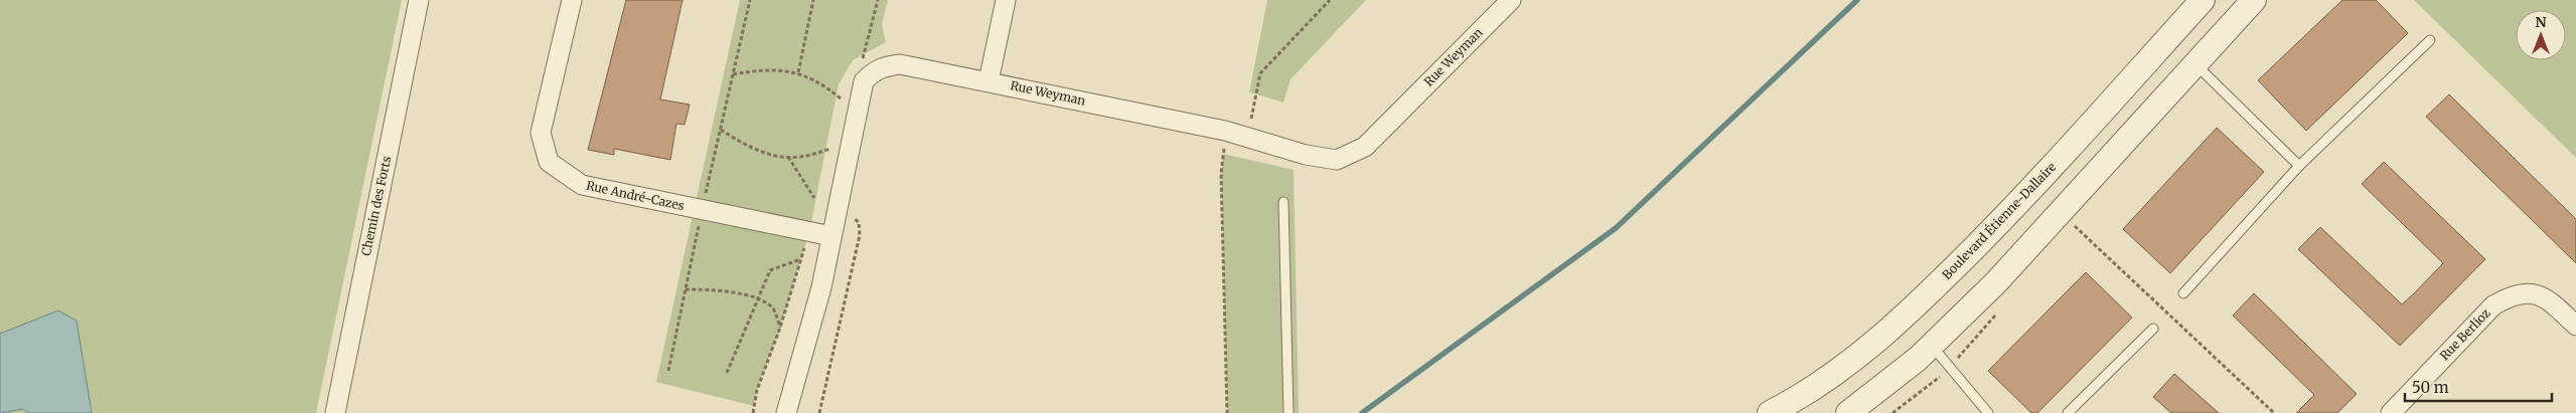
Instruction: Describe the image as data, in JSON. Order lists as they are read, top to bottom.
{
  "streets": {
    "street": [
      "Rue Weyman",
      "Rue André-Cazes",
      "Chemin des Forts",
      "Boulevard Étienne-Dallaire",
      "Rue Berlioz"
    ]
  },
  "crossings": [
    ["Rue Weyman", "Rue André-Cazes"]
  ],
  "scale_bar": "50 m",
  "north": "top"
}
